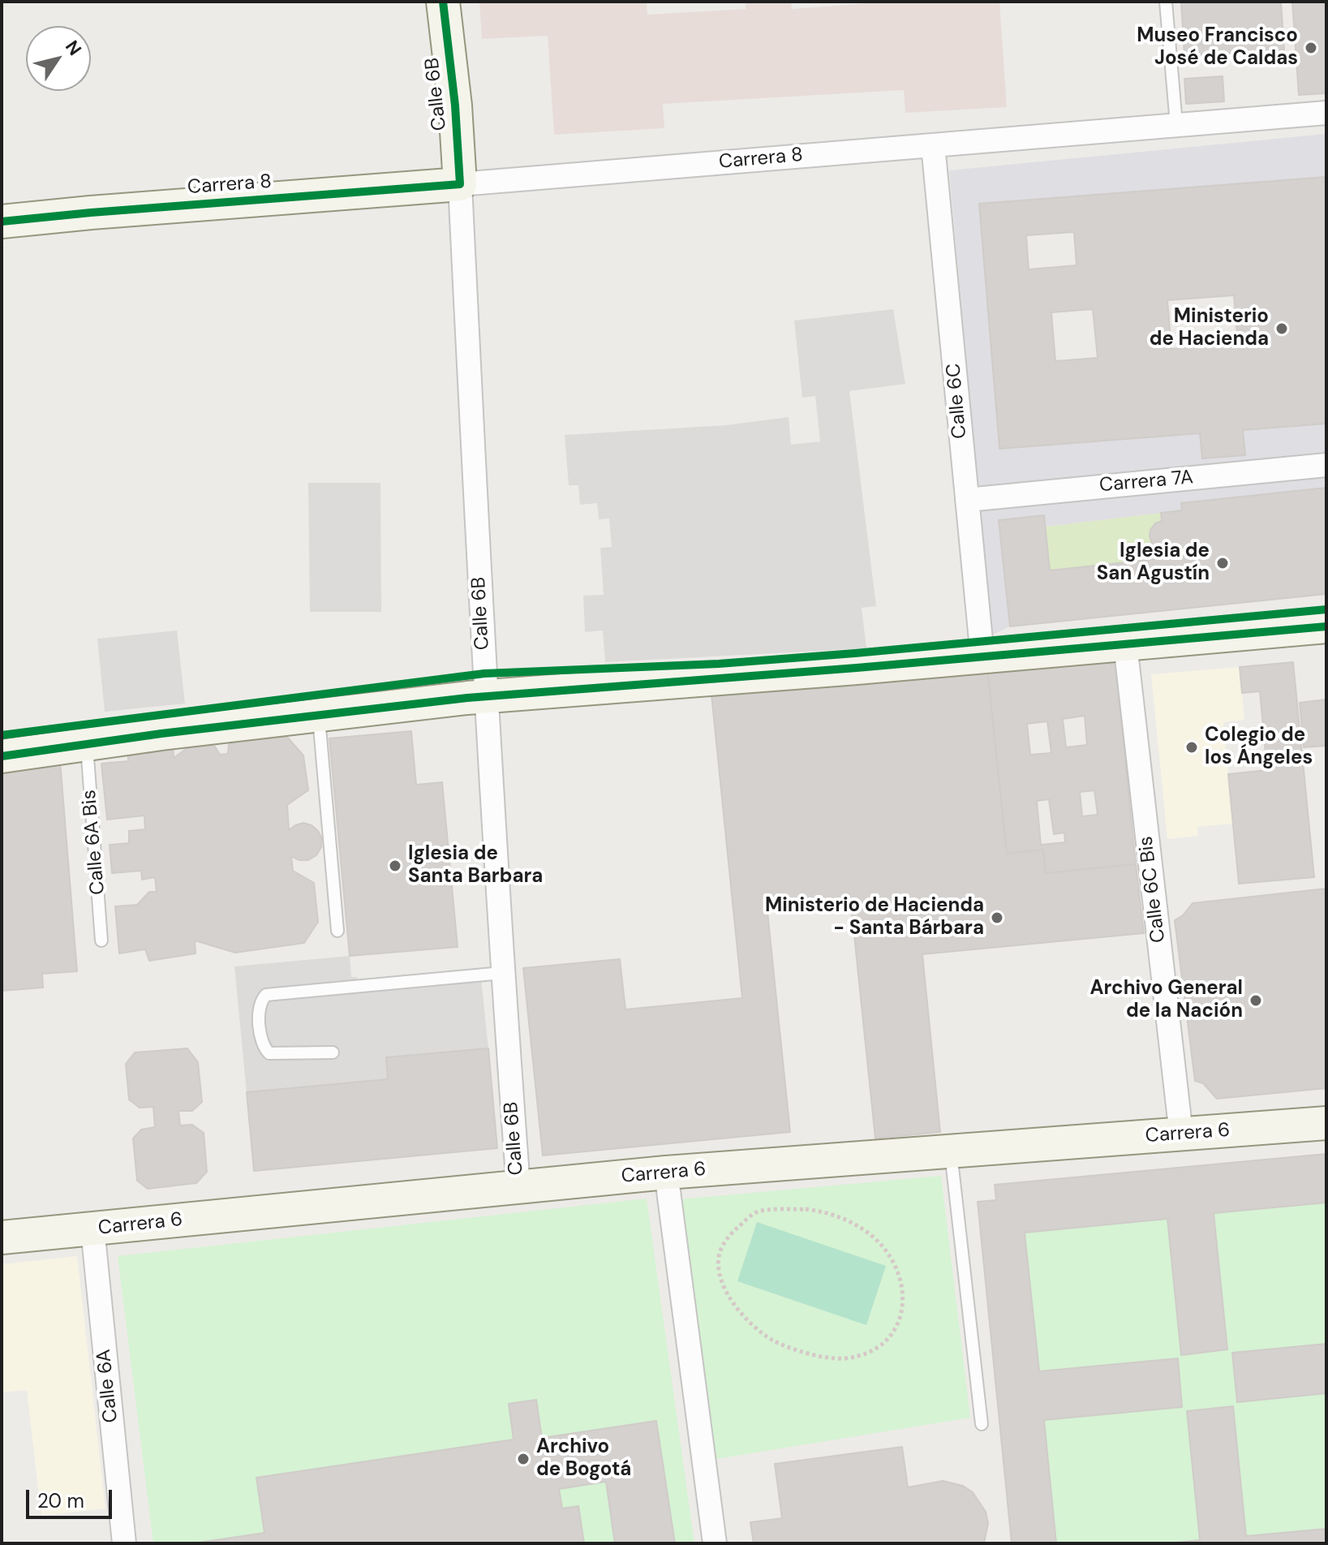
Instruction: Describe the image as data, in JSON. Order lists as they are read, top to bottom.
{
  "streets": {
    "street": [
      "Calle 6B",
      "Carrera 8",
      "Calle 6C",
      "Carrera 7A",
      "Calle 6C Bis",
      "Carrera 6",
      "Calle 6A"
    ],
    "lane": ["Calle 6A Bis"]
  },
  "crossings": [
    ["Calle 6B", "Carrera 8"],
    ["Calle 6B", "Carrera 6"],
    ["Carrera 8", "Calle 6C"],
    ["Calle 6C", "Carrera 7A"],
    ["Calle 6C Bis", "Carrera 6"],
    ["Carrera 6", "Calle 6A"]
  ],
  "places": [
    "Museo Francisco José de Caldas",
    "Ministerio de Hacienda",
    "Iglesia de San Agustín",
    "Colegio de los Ángeles",
    "Iglesia de Santa Barbara",
    "Ministerio de Hacienda - Santa Bárbara",
    "Archivo General de la Nación",
    "Archivo de Bogotá"
  ],
  "scale_bar": "20 m",
  "north": "top right"
}
